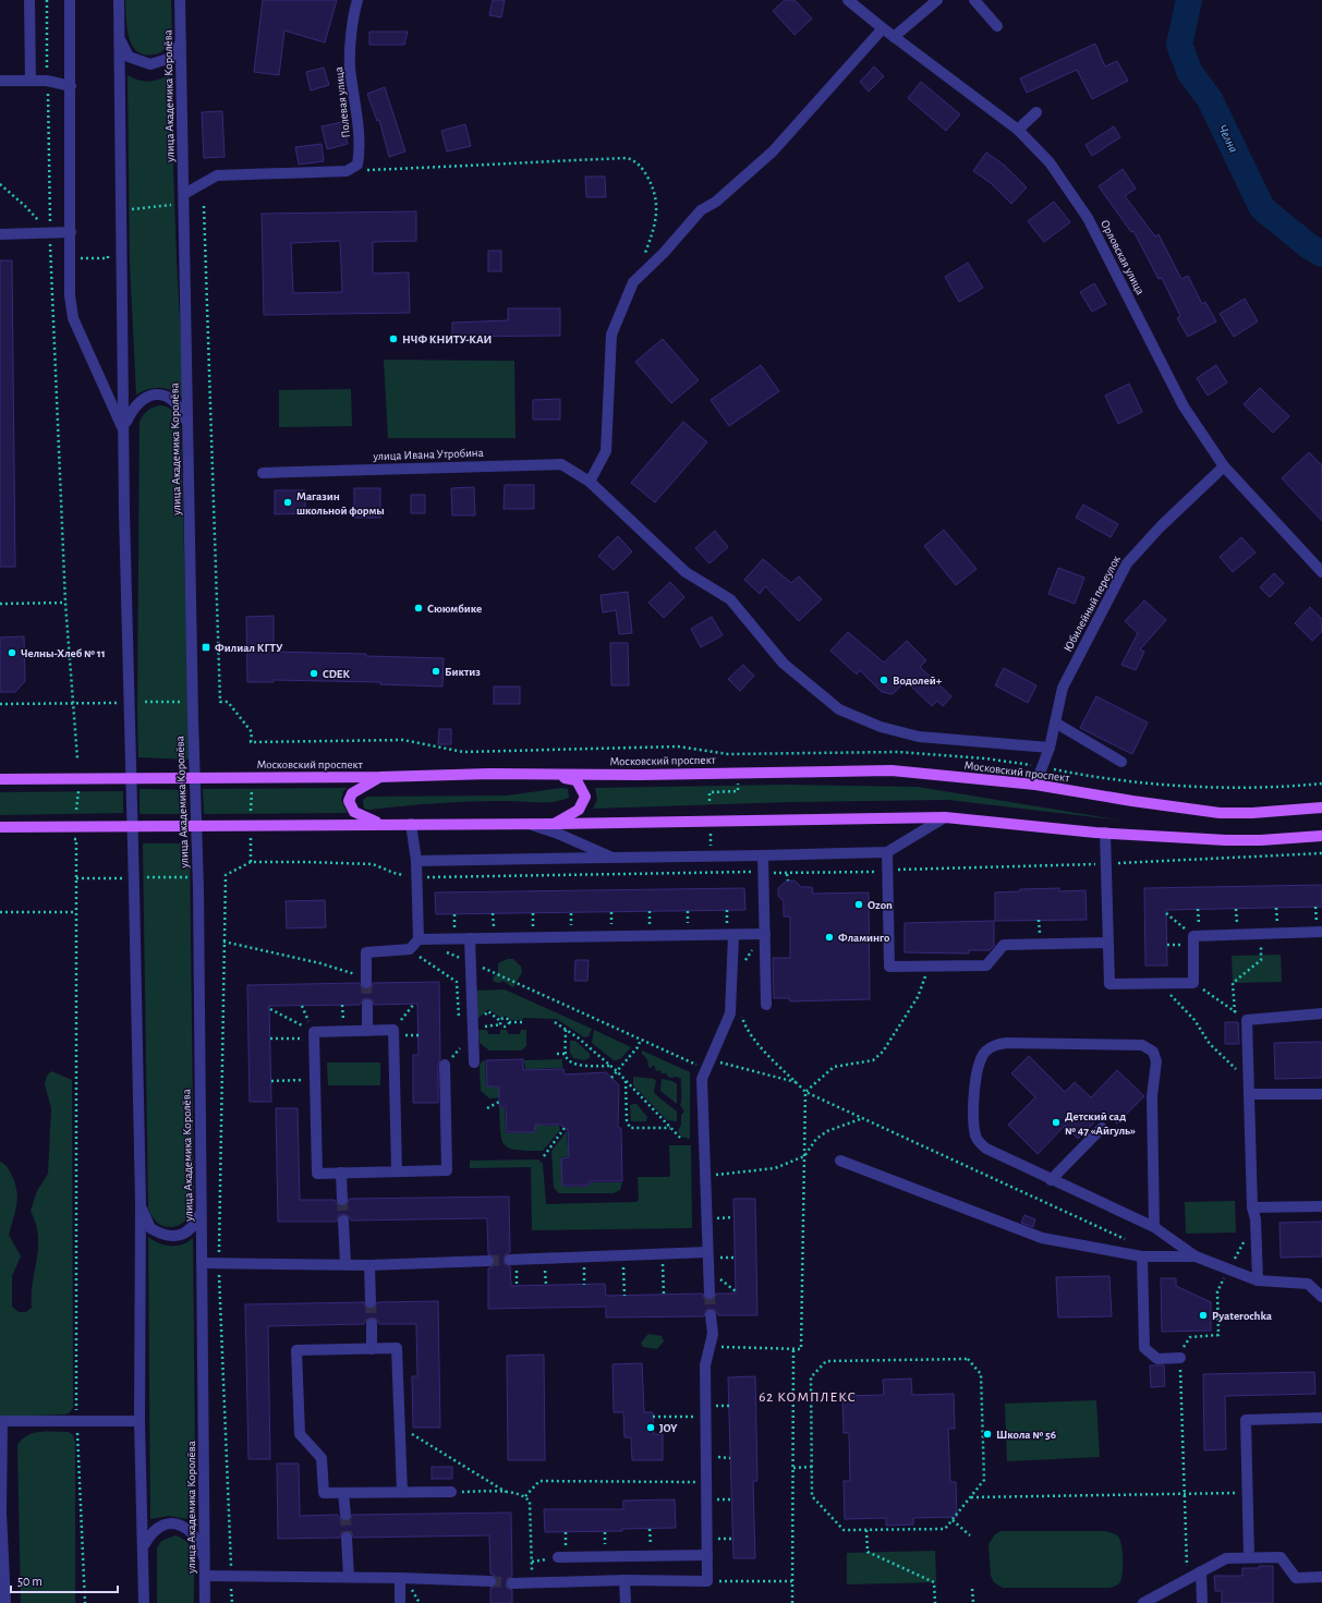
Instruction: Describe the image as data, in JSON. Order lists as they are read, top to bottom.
{
  "streets": {
    "main road": ["Московский проспект"],
    "street": [
      "улица Академика Королёва",
      "Полевая улица",
      "Орловская улица",
      "улица Ивана Утробина",
      "Юбилейный переулок"
    ]
  },
  "crossings": [
    ["улица Академика Королёва", "Московский проспект"],
    ["Орловская улица", "Юбилейный переулок"],
    ["улица Ивана Утробина", "Юбилейный переулок"],
    ["Юбилейный переулок", "Московский проспект"]
  ],
  "districts": ["62 КОМПЛЕКС"],
  "water": ["Челна"],
  "places": {
    "other": [
      "НЧФ КНИТУ-КАИ",
      "Магазин школьной формы",
      "Сююмбике",
      "Челны-Хлеб № 11",
      "Биктиз",
      "CDEK",
      "Водолей+",
      "Ozon",
      "Фламинго",
      "Детский сад № 47 «Айгуль»",
      "Pyaterochka",
      "JOY",
      "Школа № 56"
    ],
    "transit": ["Филиал КГТУ"]
  },
  "scale_bar": "50 m"
}
